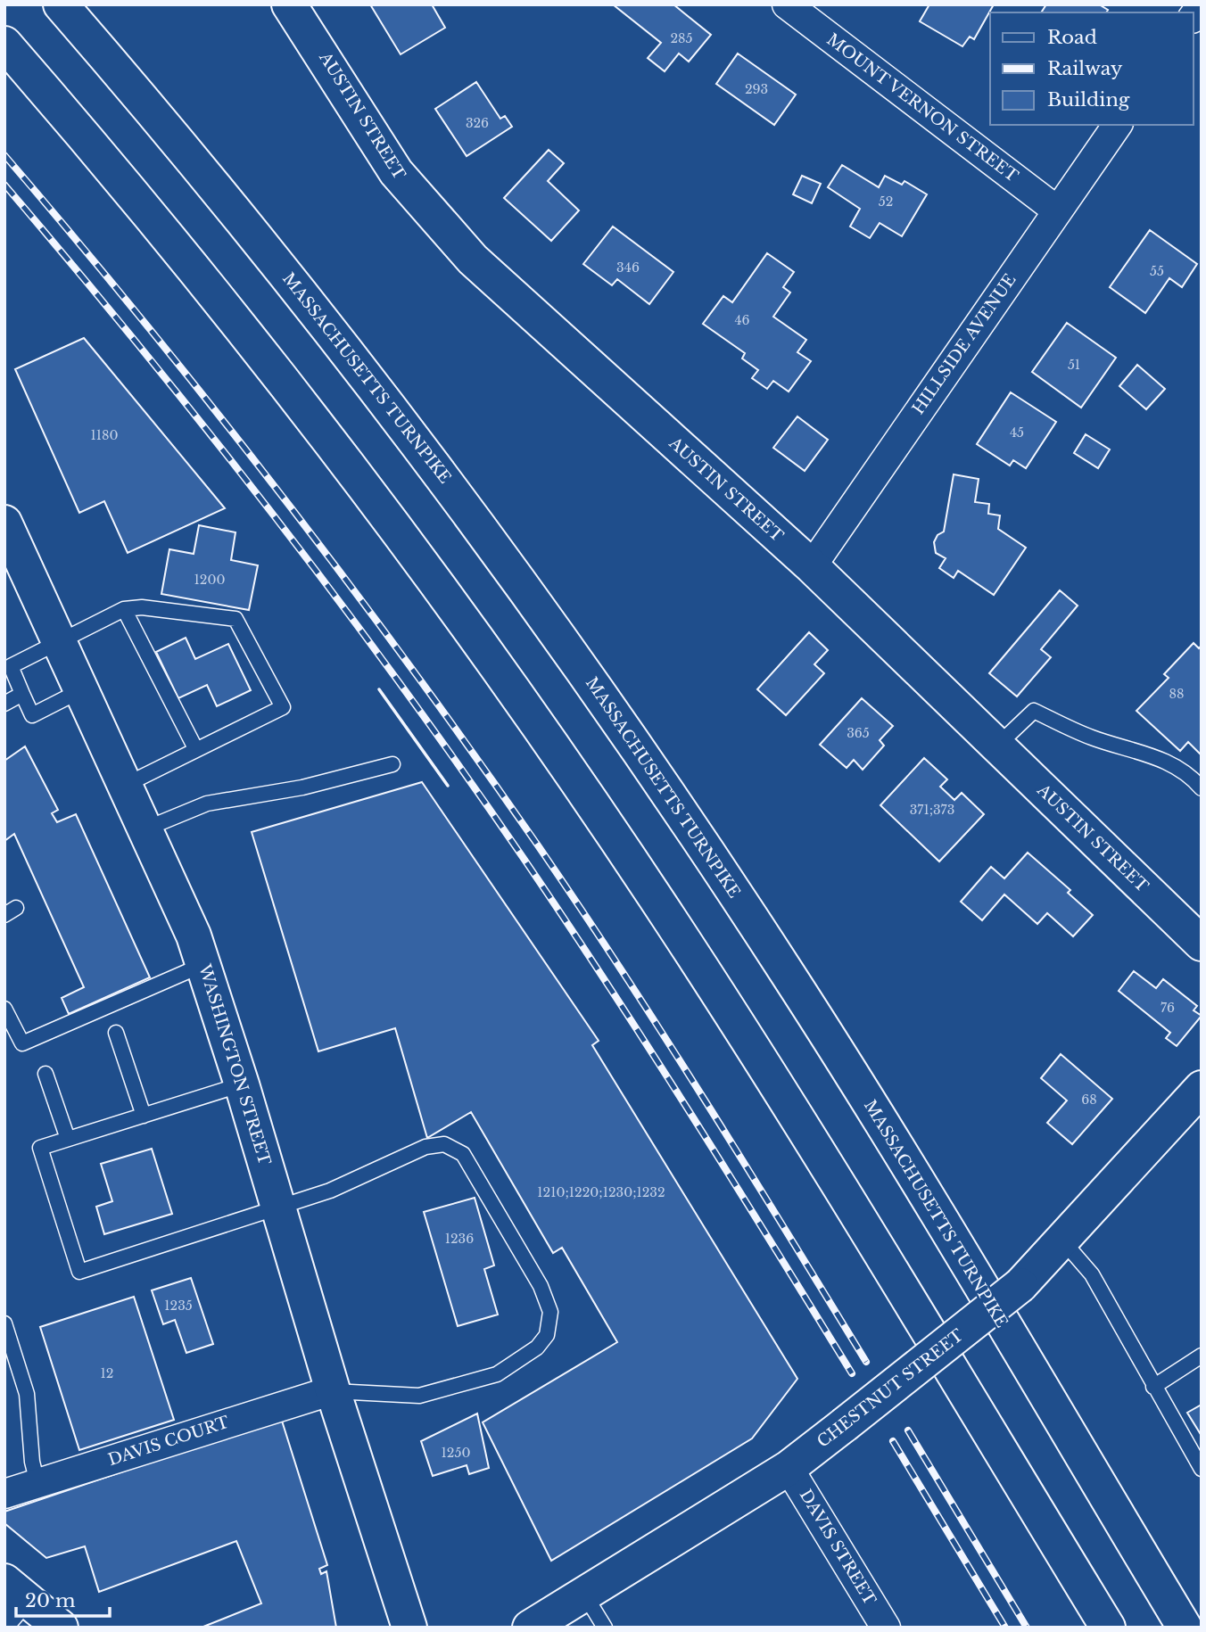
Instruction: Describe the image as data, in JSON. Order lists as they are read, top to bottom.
{
  "streets": {
    "main road": [
      "AUSTIN STREET",
      "MASSACHUSETTS TURNPIKE",
      "WASHINGTON STREET",
      "CHESTNUT STREET"
    ],
    "street": [
      "MOUNT VERNON STREET",
      "HILLSIDE AVENUE",
      "DAVIS COURT",
      "DAVIS STREET"
    ]
  },
  "crossings": [
    ["MOUNT VERNON STREET", "HILLSIDE AVENUE"],
    ["AUSTIN STREET", "HILLSIDE AVENUE"],
    ["WASHINGTON STREET", "DAVIS COURT"],
    ["CHESTNUT STREET", "DAVIS STREET"]
  ],
  "house_numbers": [
    "285",
    "293",
    "326",
    "52",
    "346",
    "55",
    "46",
    "51",
    "45",
    "1180",
    "1200",
    "88",
    "365",
    "371;373",
    "76",
    "68",
    "1210;1220;1230;1232",
    "1236",
    "1235",
    "12",
    "1250"
  ],
  "legend": ["Road", "Railway", "Building"],
  "scale_bar": "20 m"
}
